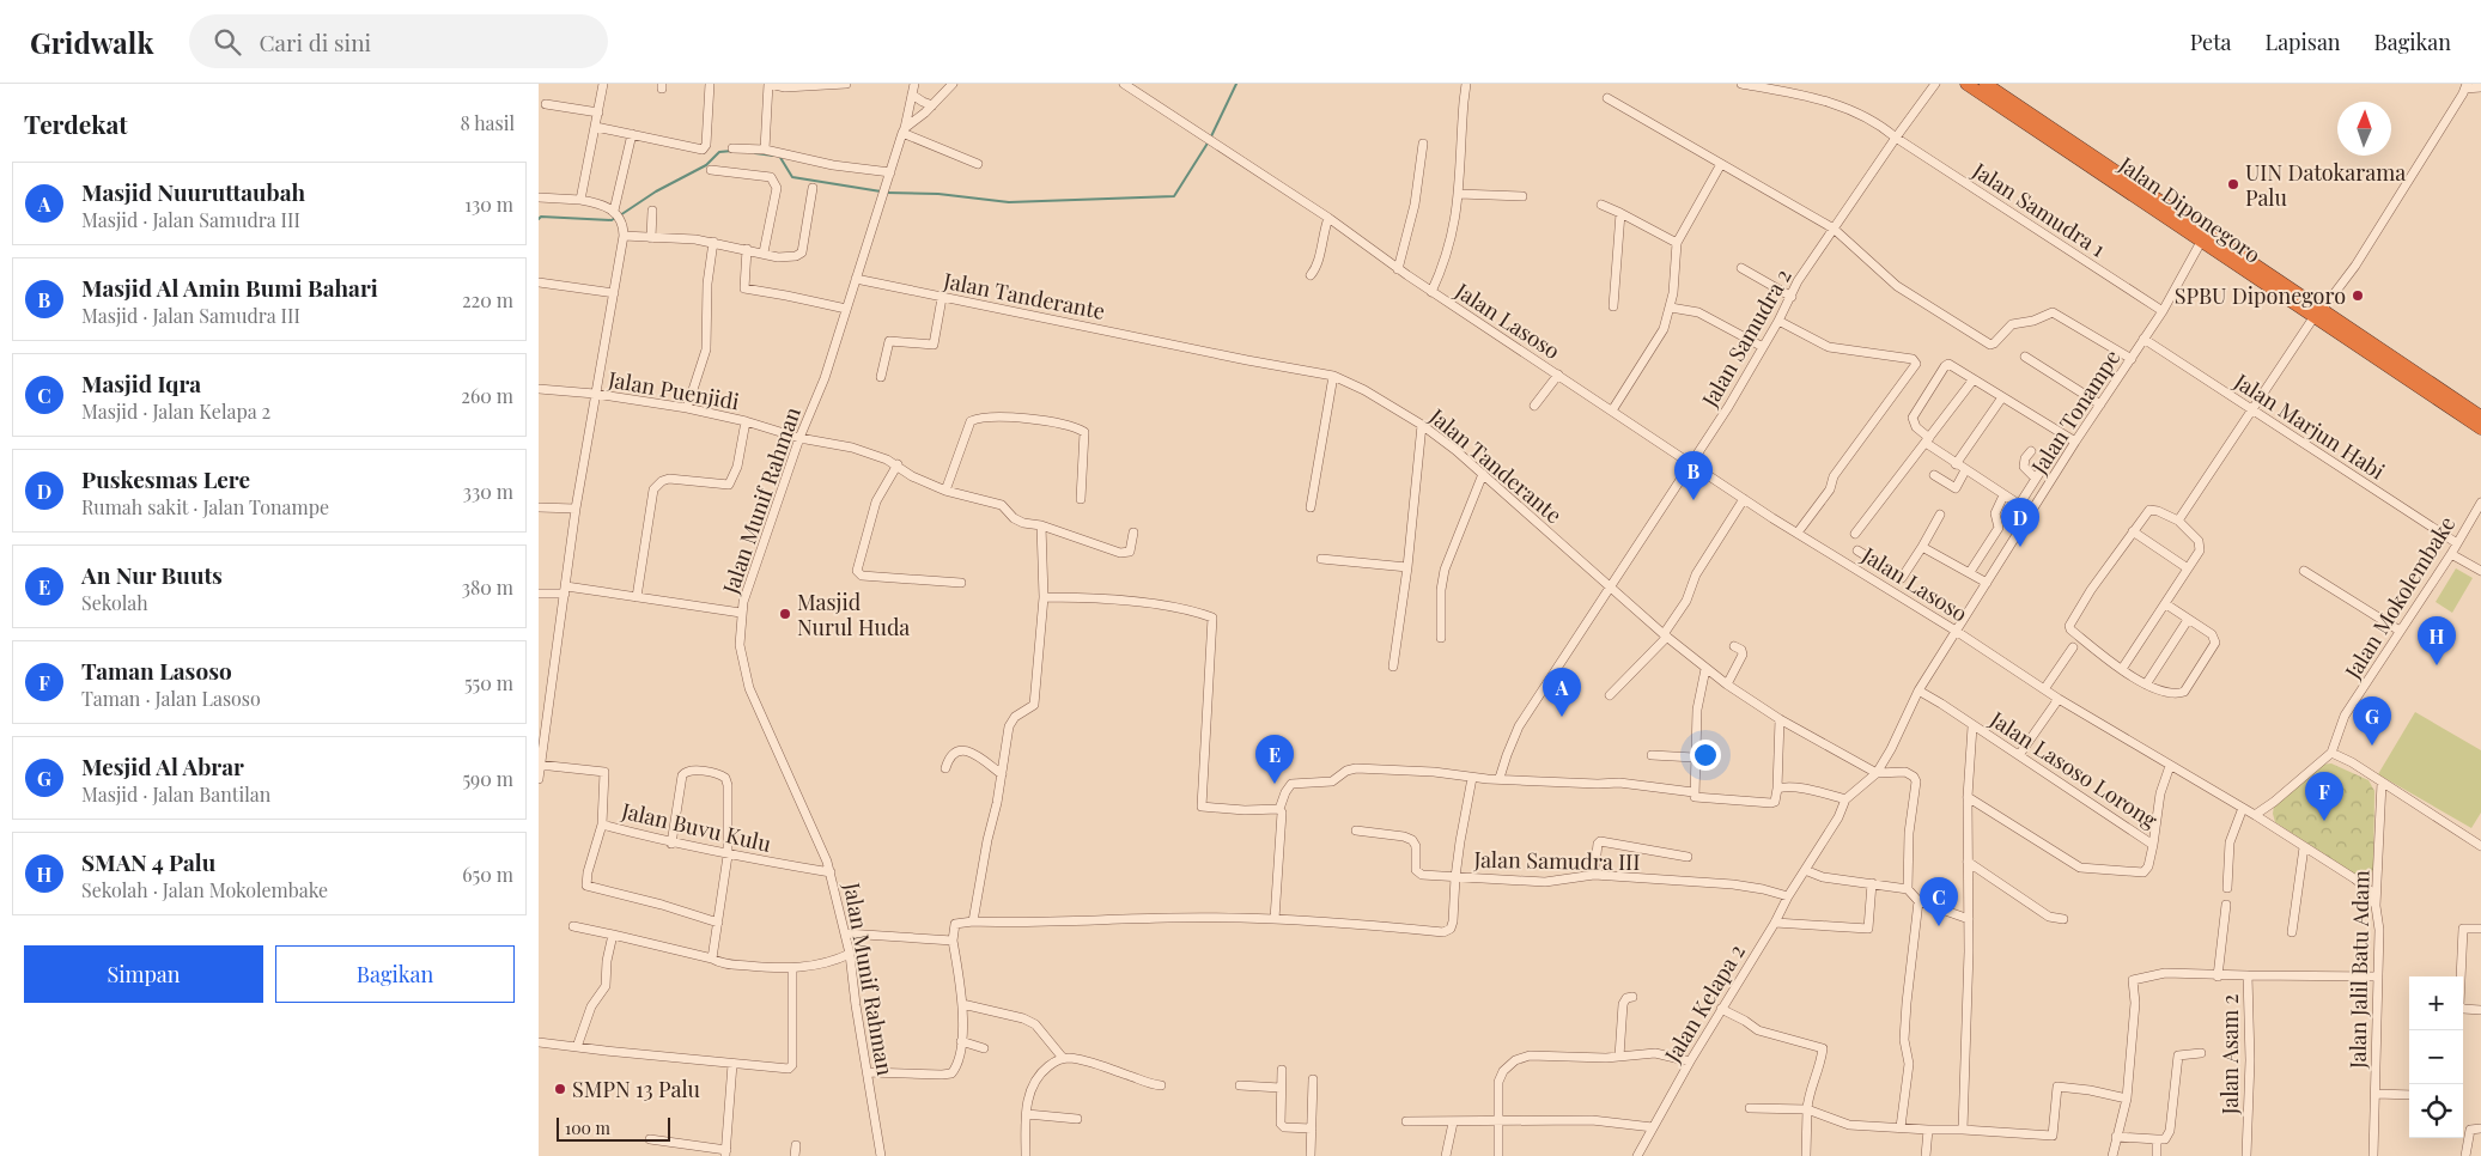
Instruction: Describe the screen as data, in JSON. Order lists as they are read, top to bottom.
{
  "streets": {
    "highway": ["Jalan Diponegoro"],
    "street": [
      "Jalan Samudra 1",
      "Jalan Tanderante",
      "Jalan Lasoso",
      "Jalan Samudra 2",
      "Jalan Puenjidi",
      "Jalan Tonampe",
      "Jalan Marjun Habi",
      "Jalan Munif Rahman",
      "Jalan Mokolembake",
      "Jalan Lasoso Lorong",
      "Jalan Buvu Kulu",
      "Jalan Samudra III",
      "Jalan Jalil Batu Adam",
      "Jalan Kelapa 2",
      "Jalan Asam 2"
    ]
  },
  "crossings": [
    ["Jalan Samudra 1", "Jalan Samudra 2"],
    ["Jalan Samudra 1", "Jalan Tonampe"],
    ["Jalan Diponegoro", "Jalan Tonampe"],
    ["Jalan Tanderante", "Jalan Munif Rahman"],
    ["Jalan Tanderante", "Jalan Kelapa 2"],
    ["Jalan Lasoso", "Jalan Samudra 2"],
    ["Jalan Lasoso", "Jalan Tonampe"],
    ["Jalan Lasoso", "Jalan Mokolembake"],
    ["Jalan Lasoso", "Jalan Lasoso Lorong"],
    ["Jalan Lasoso", "Jalan Jalil Batu Adam"],
    ["Jalan Puenjidi", "Jalan Munif Rahman"],
    ["Jalan Tonampe", "Jalan Marjun Habi"],
    ["Jalan Tonampe", "Jalan Lasoso Lorong"],
    ["Jalan Tonampe", "Jalan Kelapa 2"],
    ["Jalan Marjun Habi", "Jalan Mokolembake"],
    ["Jalan Munif Rahman", "Jalan Buvu Kulu"],
    ["Jalan Lasoso Lorong", "Jalan Kelapa 2"],
    ["Jalan Samudra III", "Jalan Kelapa 2"],
    ["Jalan Jalil Batu Adam", "Jalan Asam 2"]
  ],
  "places": [
    "UIN Datokarama Palu",
    "SPBU Diponegoro",
    "Masjid Nurul Huda",
    "SMPN 13 Palu"
  ],
  "scale_bar": "100 m",
  "north": "top",
  "page": {
    "header": "Gridwalk",
    "search": "Cari di sini",
    "nav": ["Peta", "Lapisan", "Bagikan"],
    "heading": ["Terdekat", "8 hasil"],
    "list": [
      {
        "mark": "A",
        "name": "Masjid Nuuruttaubah",
        "note": "Masjid · Jalan Samudra III",
        "value": "130 m"
      },
      {
        "mark": "B",
        "name": "Masjid Al Amin Bumi Bahari",
        "note": "Masjid · Jalan Samudra III",
        "value": "220 m"
      },
      {
        "mark": "C",
        "name": "Masjid Iqra",
        "note": "Masjid · Jalan Kelapa 2",
        "value": "260 m"
      },
      {
        "mark": "D",
        "name": "Puskesmas Lere",
        "note": "Rumah sakit · Jalan Tonampe",
        "value": "330 m"
      },
      {
        "mark": "E",
        "name": "An Nur Buuts",
        "note": "Sekolah",
        "value": "380 m"
      },
      {
        "mark": "F",
        "name": "Taman Lasoso",
        "note": "Taman · Jalan Lasoso",
        "value": "550 m"
      },
      {
        "mark": "G",
        "name": "Mesjid Al Abrar",
        "note": "Masjid · Jalan Bantilan",
        "value": "590 m"
      },
      {
        "mark": "H",
        "name": "SMAN 4 Palu",
        "note": "Sekolah · Jalan Mokolembake",
        "value": "650 m"
      }
    ],
    "pins": [
      "B",
      "D",
      "H",
      "A",
      "G",
      "E",
      "F",
      "C"
    ],
    "buttons": ["Simpan", "Bagikan"],
    "map_buttons": ["+", "−"],
    "scale": "100 m"
  }
}
